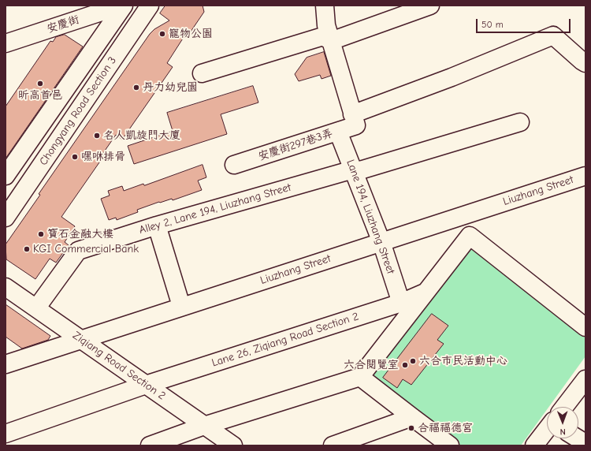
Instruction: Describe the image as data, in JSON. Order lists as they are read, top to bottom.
{
  "streets": {
    "street": [
      "安慶街",
      "Chongyang Road Section 3",
      "安慶街297巷3弄",
      "Liuzhang Street",
      "Alley 2, Lane 194, Liuzhang Street",
      "Lane 194, Liuzhang Street",
      "Lane 26, Ziqiang Road Section 2",
      "Ziqiang Road Section 2"
    ]
  },
  "crossings": [
    ["安慶街297巷3弄", "Lane 194, Liuzhang Street"],
    ["Liuzhang Street", "Lane 194, Liuzhang Street"],
    ["Liuzhang Street", "Ziqiang Road Section 2"],
    ["Alley 2, Lane 194, Liuzhang Street", "Lane 194, Liuzhang Street"],
    ["Alley 2, Lane 194, Liuzhang Street", "Ziqiang Road Section 2"],
    ["Lane 194, Liuzhang Street", "Lane 26, Ziqiang Road Section 2"],
    ["Lane 26, Ziqiang Road Section 2", "Ziqiang Road Section 2"]
  ],
  "places": [
    "寵物公園",
    "昕高首邑",
    "丹力幼兒園",
    "名人凱旋門大廈",
    "嘿咻排骨",
    "寶石金融大樓",
    "KGI Commercial Bank",
    "六合市民活動中心",
    "六合閱覽室",
    "合福福德宮"
  ],
  "scale_bar": "50 m",
  "north": "bottom"
}
